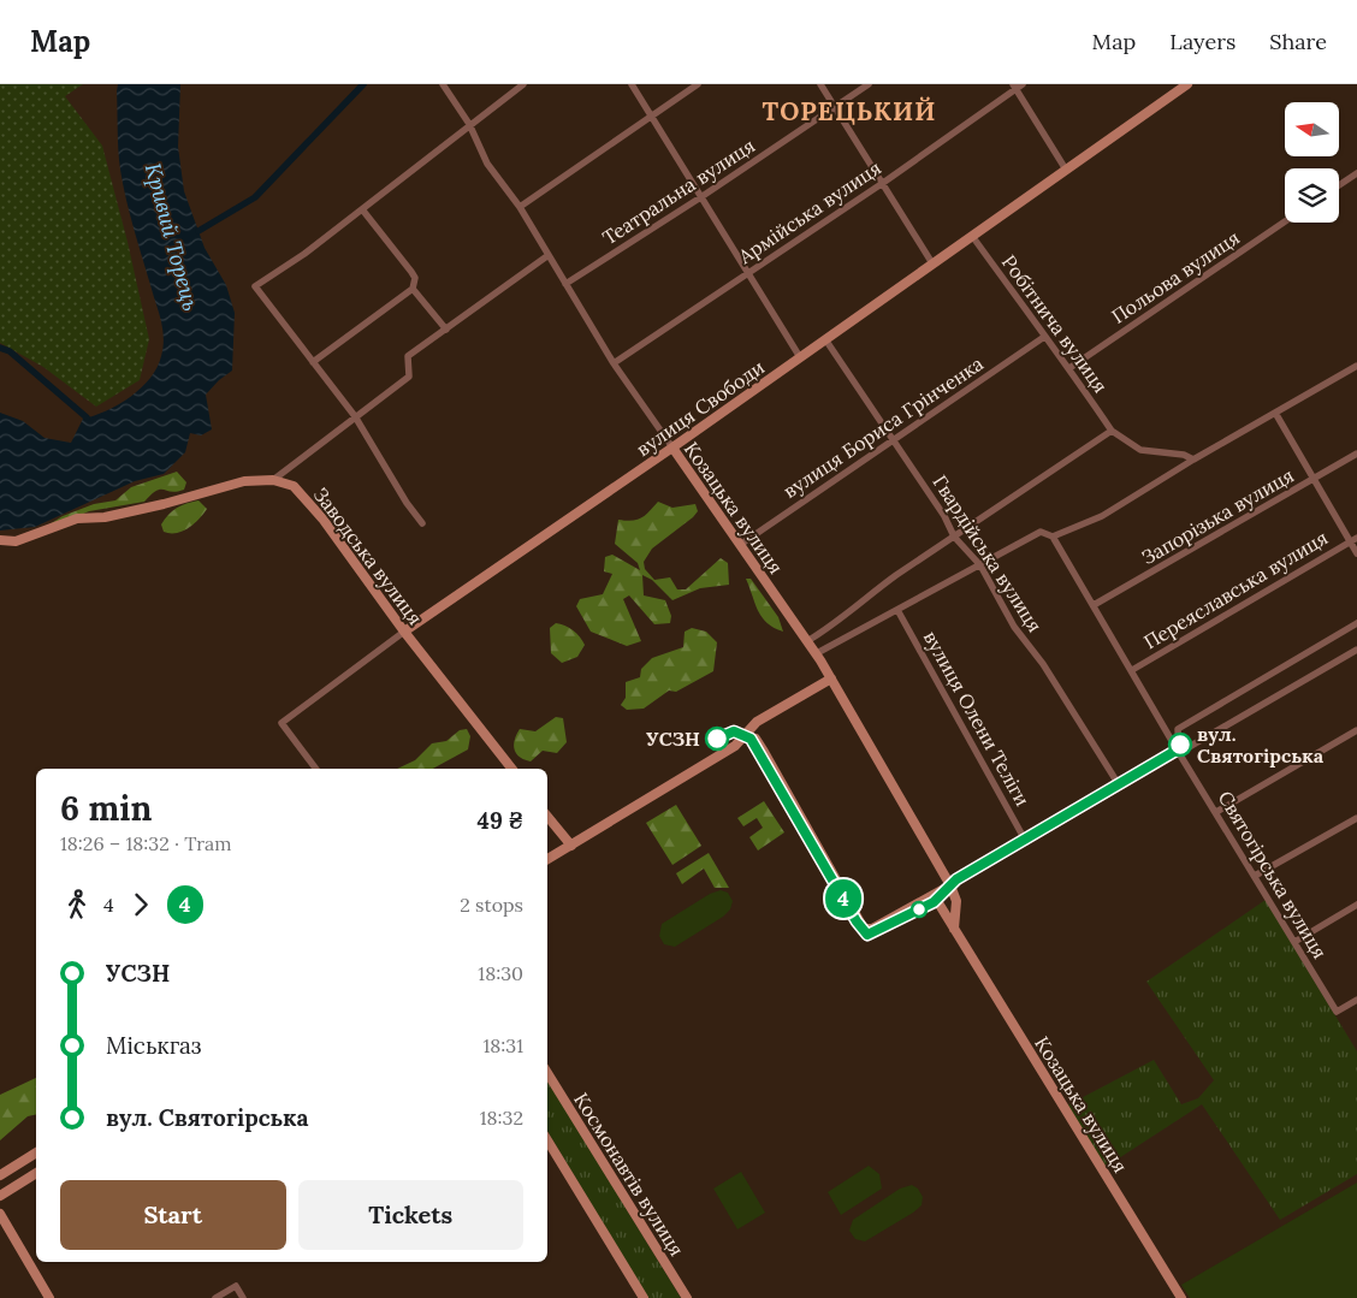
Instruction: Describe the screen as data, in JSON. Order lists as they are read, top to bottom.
{
  "streets": {
    "street": [
      "Театральна вулиця",
      "Армійська вулиця",
      "Польова вулиця",
      "Робітнича вулиця",
      "вулиця Свободи",
      "вулиця Бориса Грінченка",
      "Козацька вулиця",
      "Запорізька вулиця",
      "Гвардійська вулиця",
      "Заводська вулиця",
      "Переяславська вулиця",
      "вулиця Олени Теліги",
      "Святогірська вулиця",
      "Космонавтів вулиця"
    ]
  },
  "crossings": [
    ["Театральна вулиця", "Козацька вулиця"],
    ["Армійська вулиця", "Козацька вулиця"],
    ["Польова вулиця", "Робітнича вулиця"],
    ["Робітнича вулиця", "вулиця Свободи"],
    ["Робітнича вулиця", "вулиця Бориса Грінченка"],
    ["вулиця Свободи", "Козацька вулиця"],
    ["вулиця Свободи", "Гвардійська вулиця"],
    ["вулиця Свободи", "Заводська вулиця"],
    ["вулиця Бориса Грінченка", "Козацька вулиця"],
    ["вулиця Бориса Грінченка", "Гвардійська вулиця"],
    ["Запорізька вулиця", "Святогірська вулиця"],
    ["Переяславська вулиця", "Святогірська вулиця"]
  ],
  "districts": ["ТОРЕЦЬКИЙ"],
  "water": ["Кривий Торець"],
  "places": ["УСЗН", "вул. Святогірська"],
  "lines": ["tram line 4"],
  "north": "left",
  "page": {
    "header": "Map",
    "nav": ["Map", "Layers", "Share"],
    "on_map": "4",
    "heading": ["6 min", "18:26 – 18:32 · Tram", "49 ₴"],
    "legs": ["4", "4", "2 stops"],
    "list": [
      {
        "name": "УСЗН",
        "value": "18:30"
      },
      {
        "name": "Міськгаз",
        "value": "18:31"
      },
      {
        "name": "вул. Святогірська",
        "value": "18:32"
      }
    ],
    "buttons": ["Start", "Tickets"]
  }
}
